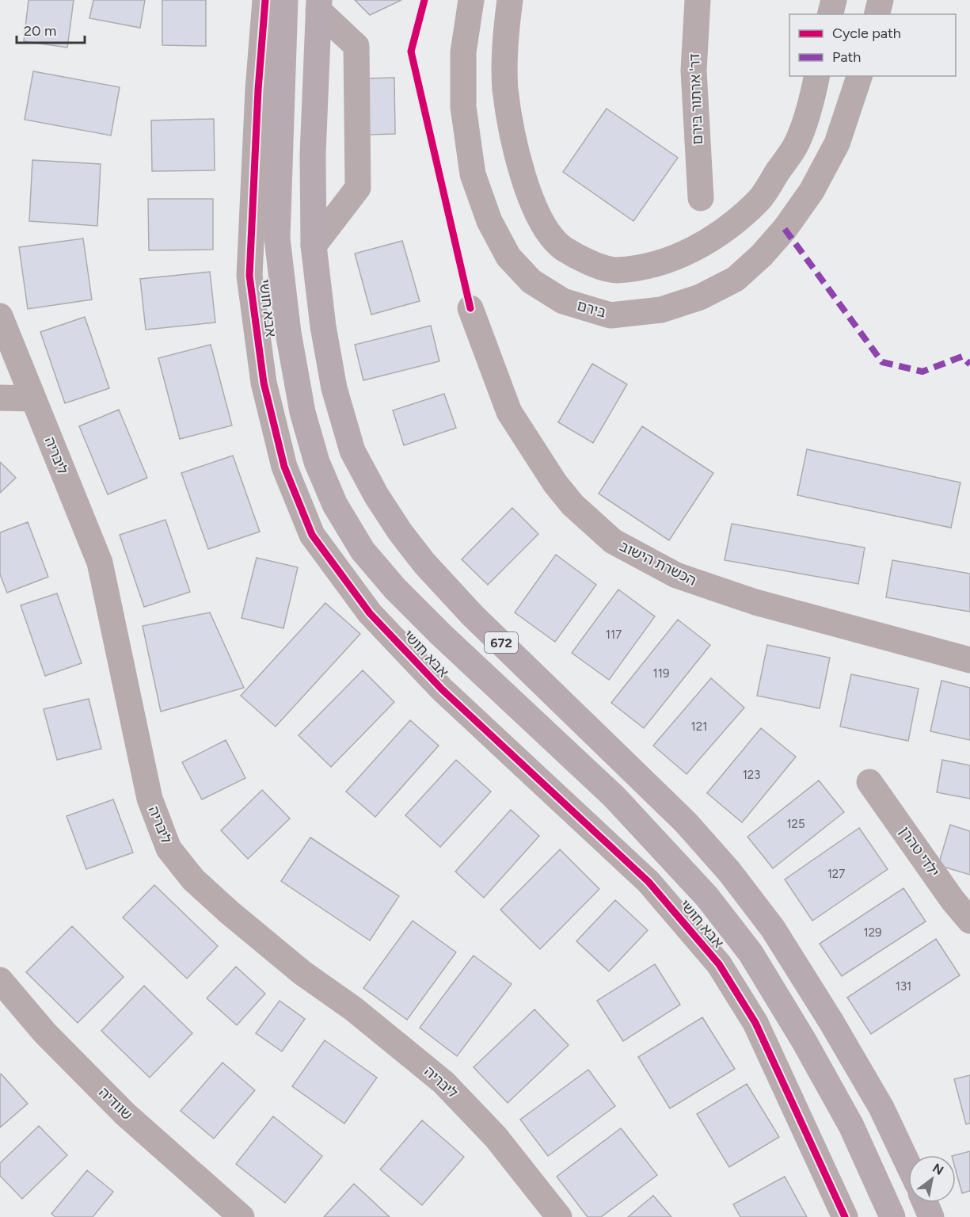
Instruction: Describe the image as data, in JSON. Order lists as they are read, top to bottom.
{
  "streets": {
    "main road": ["אבא חושי", "672"],
    "street": [
      "דר' ארתור בירם",
      "בירם",
      "ליבריה",
      "הכשרת הישוב",
      "ילדי טהרן",
      "שוודיה"
    ]
  },
  "house_numbers": [
    "117",
    "119",
    "121",
    "123",
    "125",
    "127",
    "129",
    "131"
  ],
  "legend": ["Cycle path", "Path"],
  "scale_bar": "20 m",
  "north": "top right"
}
